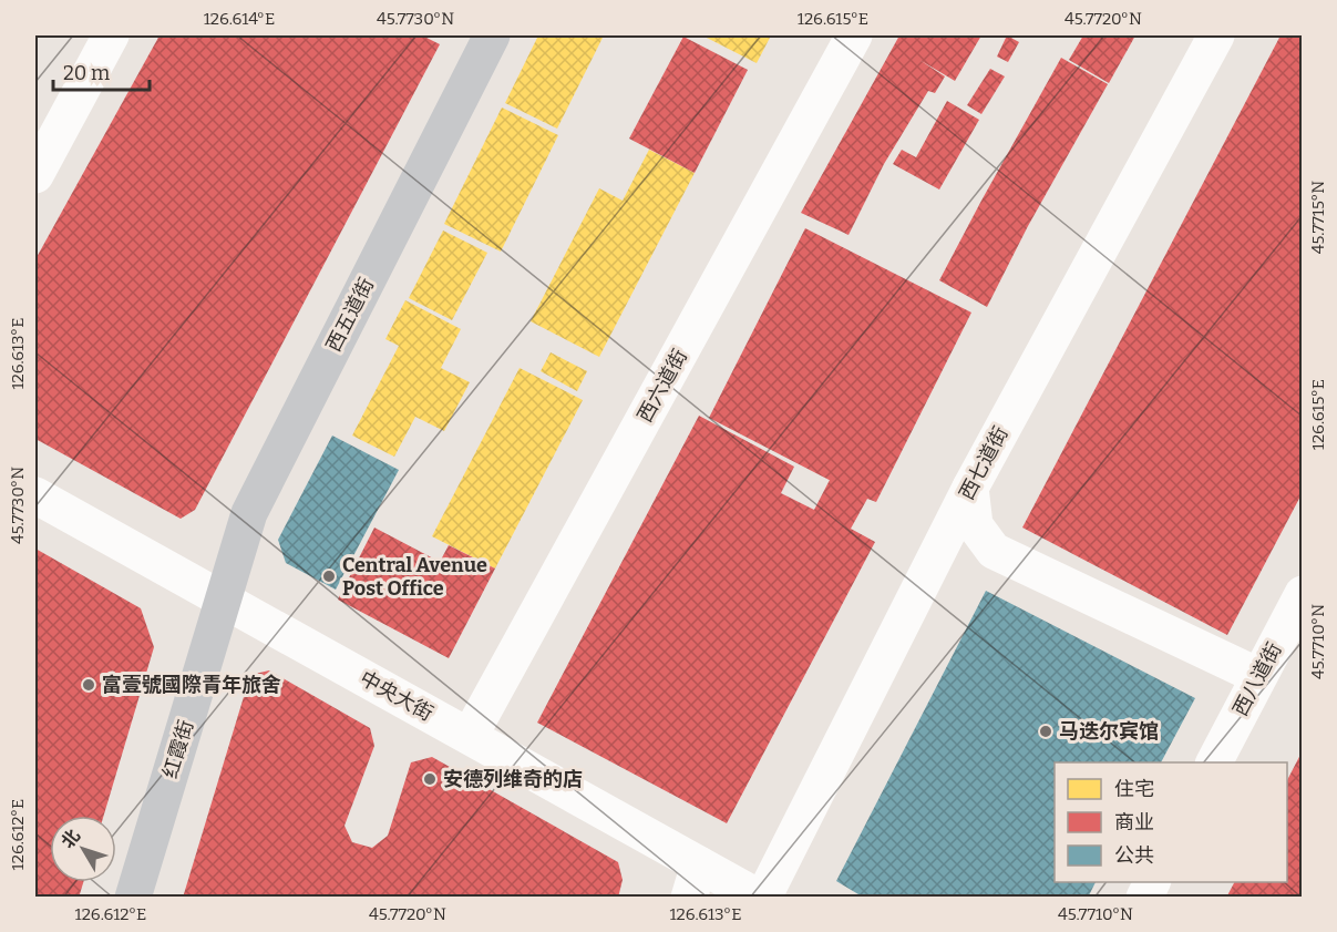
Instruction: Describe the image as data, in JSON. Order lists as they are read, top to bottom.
{
  "streets": {
    "main road": ["西五道街", "红霞街"],
    "street": [
      "西六道街",
      "西七道街",
      "西八道街",
      "中央大街"
    ]
  },
  "crossings": [
    ["西五道街", "中央大街"],
    ["西五道街", "红霞街"],
    ["西六道街", "中央大街"],
    ["西七道街", "中央大街"],
    ["中央大街", "红霞街"]
  ],
  "places": [
    "Central Avenue Post Office",
    "富壹號國際青年旅舍",
    "马迭尔宾馆",
    "安德列维奇的店"
  ],
  "legend": ["住宅", "商业", "公共"],
  "scale_bar": "20 m",
  "north": "top left",
  "coordinates": [
    "126.614°E",
    "45.7730°N",
    "126.615°E",
    "45.7720°N",
    "45.7715°N",
    "126.613°E",
    "45.7710°N",
    "126.612°E"
  ]
}
